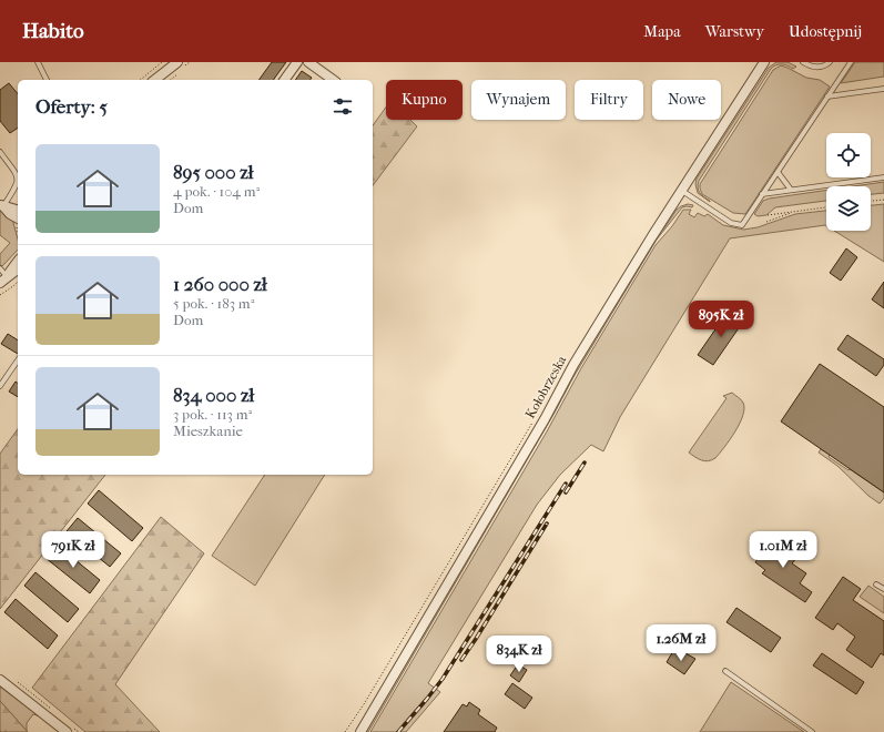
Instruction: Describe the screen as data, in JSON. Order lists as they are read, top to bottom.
{
  "streets": {
    "street": ["Kołobrzeska"]
  },
  "page": {
    "header": "Habito",
    "nav": ["Mapa", "Warstwy", "Udostępnij"],
    "chip": [
      "Kupno",
      "Wynajem",
      "Filtry",
      "Nowe"
    ],
    "heading": "Oferty: 5",
    "list": [
      {
        "name": "895 000 zł",
        "note": "4 pok. · 104 m² · Dom"
      },
      {
        "name": "1 260 000 zł",
        "note": "5 pok. · 183 m² · Dom"
      },
      {
        "name": "834 000 zł",
        "note": "3 pok. · 113 m² · Mieszkanie"
      }
    ],
    "price": [
      "895K zł",
      "791K zł",
      "1.01M zł",
      "1.26M zł",
      "834K zł"
    ]
  }
}
